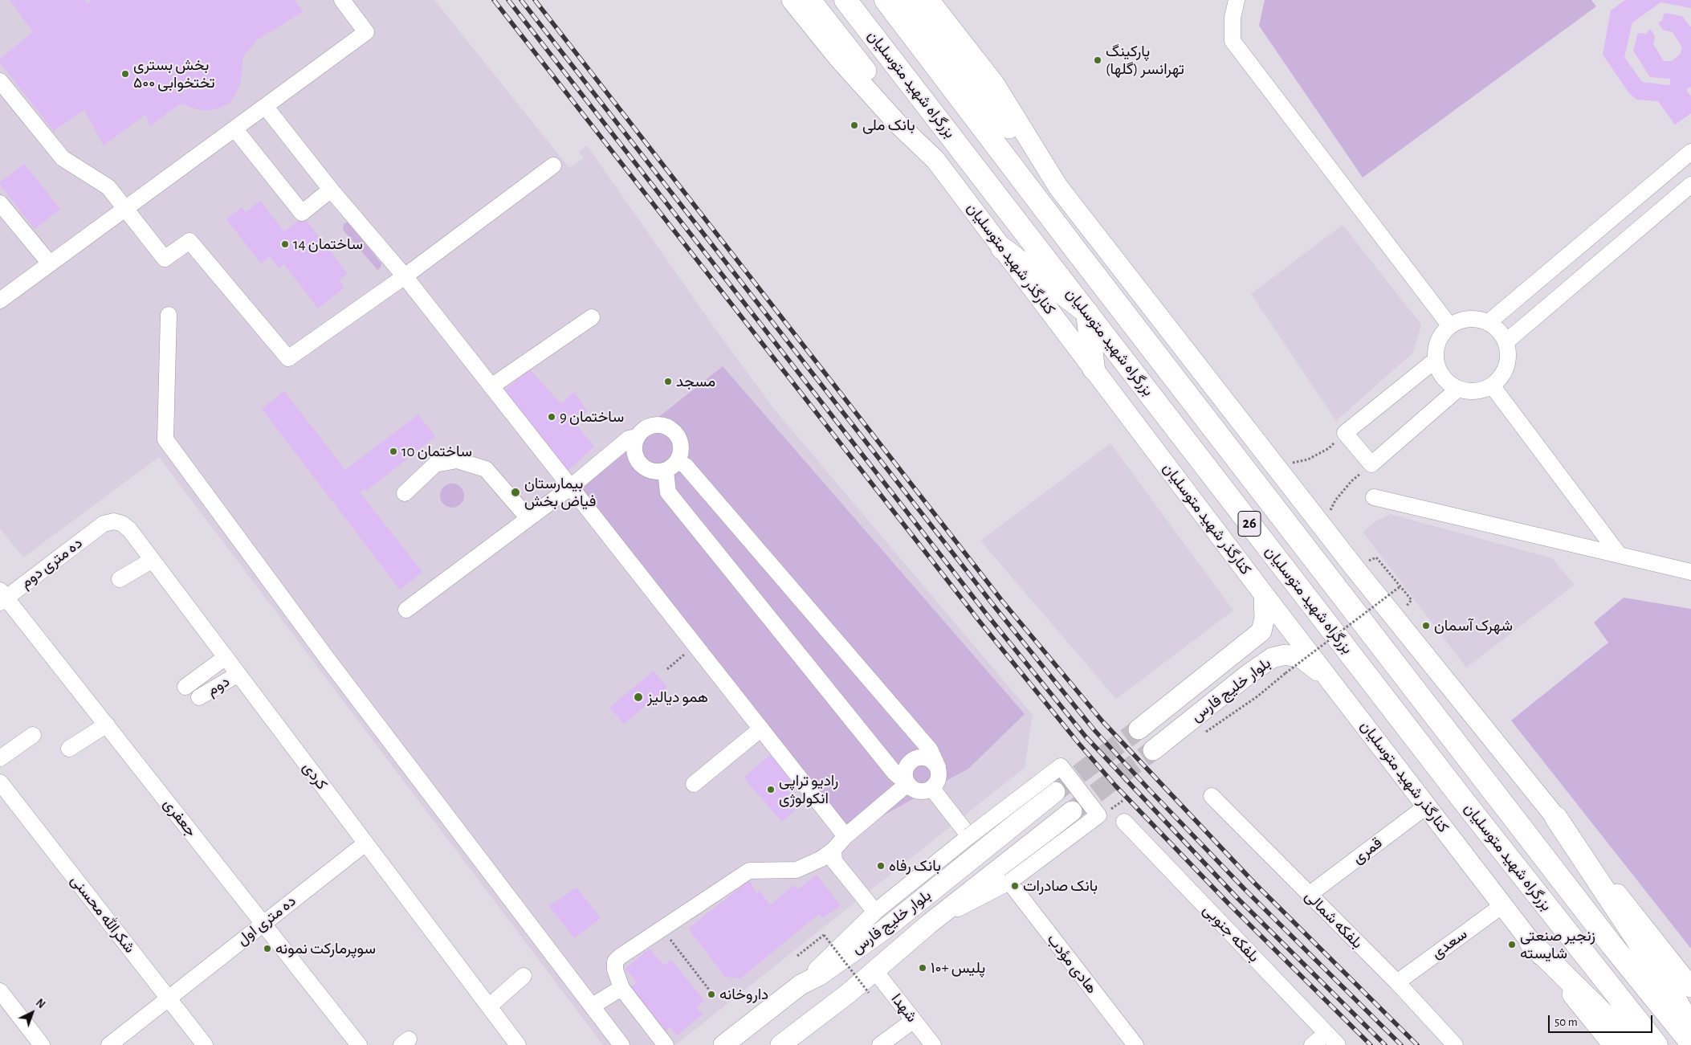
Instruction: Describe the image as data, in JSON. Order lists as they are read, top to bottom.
{
  "streets": {
    "highway": ["بزرگراه شهید متوسلیان", "26"],
    "main road": ["کنارگذر شهید متوسلیان", "بلوار خلیج فارس"],
    "street": [
      "ده متری دوم",
      "دوم",
      "کردی",
      "جعفری",
      "قمری",
      "شکرالله محسنی",
      "بلفکه شمالی",
      "ده متری اول",
      "بلفکه جنوبی",
      "سعدی",
      "هادی مؤدب",
      "شهدا"
    ]
  },
  "crossings": [
    ["کنارگذر شهید متوسلیان", "بلوار خلیج فارس"],
    ["کنارگذر شهید متوسلیان", "قمری"],
    ["کنارگذر شهید متوسلیان", "سعدی"],
    ["ده متری دوم", "کردی"],
    ["ده متری دوم", "جعفری"],
    ["دوم", "کردی"],
    ["بلوار خلیج فارس", "شهدا"],
    ["کردی", "ده متری اول"],
    ["جعفری", "ده متری اول"],
    ["قمری", "بلفکه شمالی"],
    ["شکرالله محسنی", "ده متری اول"],
    ["بلفکه شمالی", "سعدی"]
  ],
  "places": [
    "پارکینگ تهرانسر (گلها)",
    "بخش بستری ۵۰۰ تختخوابی",
    "بانک ملی",
    "ساختمان 14",
    "مسجد",
    "ساختمان 9",
    "ساختمان 10",
    "بیمارستان فیاض بخش",
    "شهرک آسمان",
    "همو دیالیز",
    "رادیو تراپی انکولوژی",
    "بانک رفاه",
    "بانک صادرات",
    "زنجیر صنعتی شایسته",
    "سوپرمارکت نمونه",
    "پلیس +۱۰",
    "داروخانه"
  ],
  "scale_bar": "50 m",
  "north": "top right"
}
